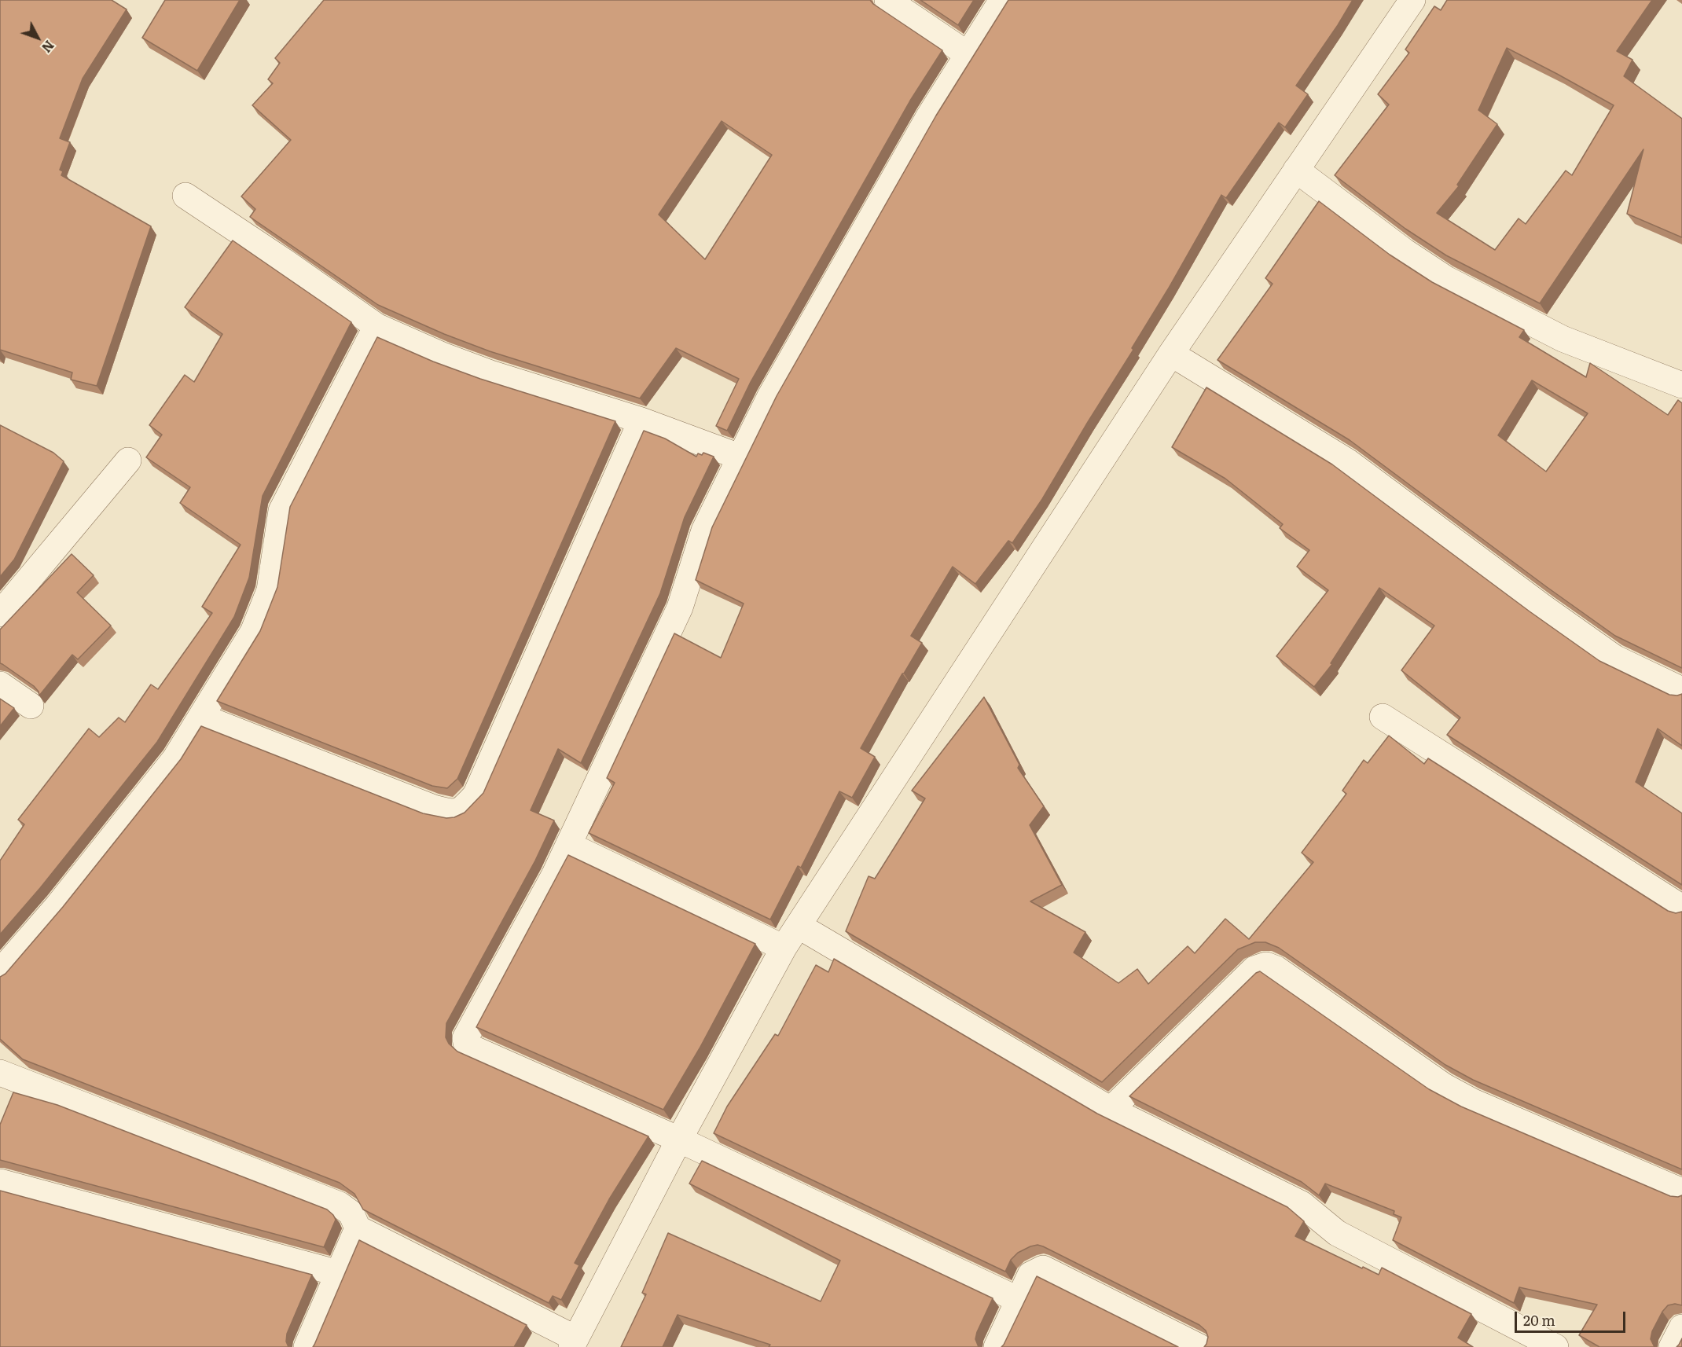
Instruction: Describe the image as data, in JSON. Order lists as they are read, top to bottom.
{
  "scale_bar": "20 m",
  "north": "bottom right"
}
